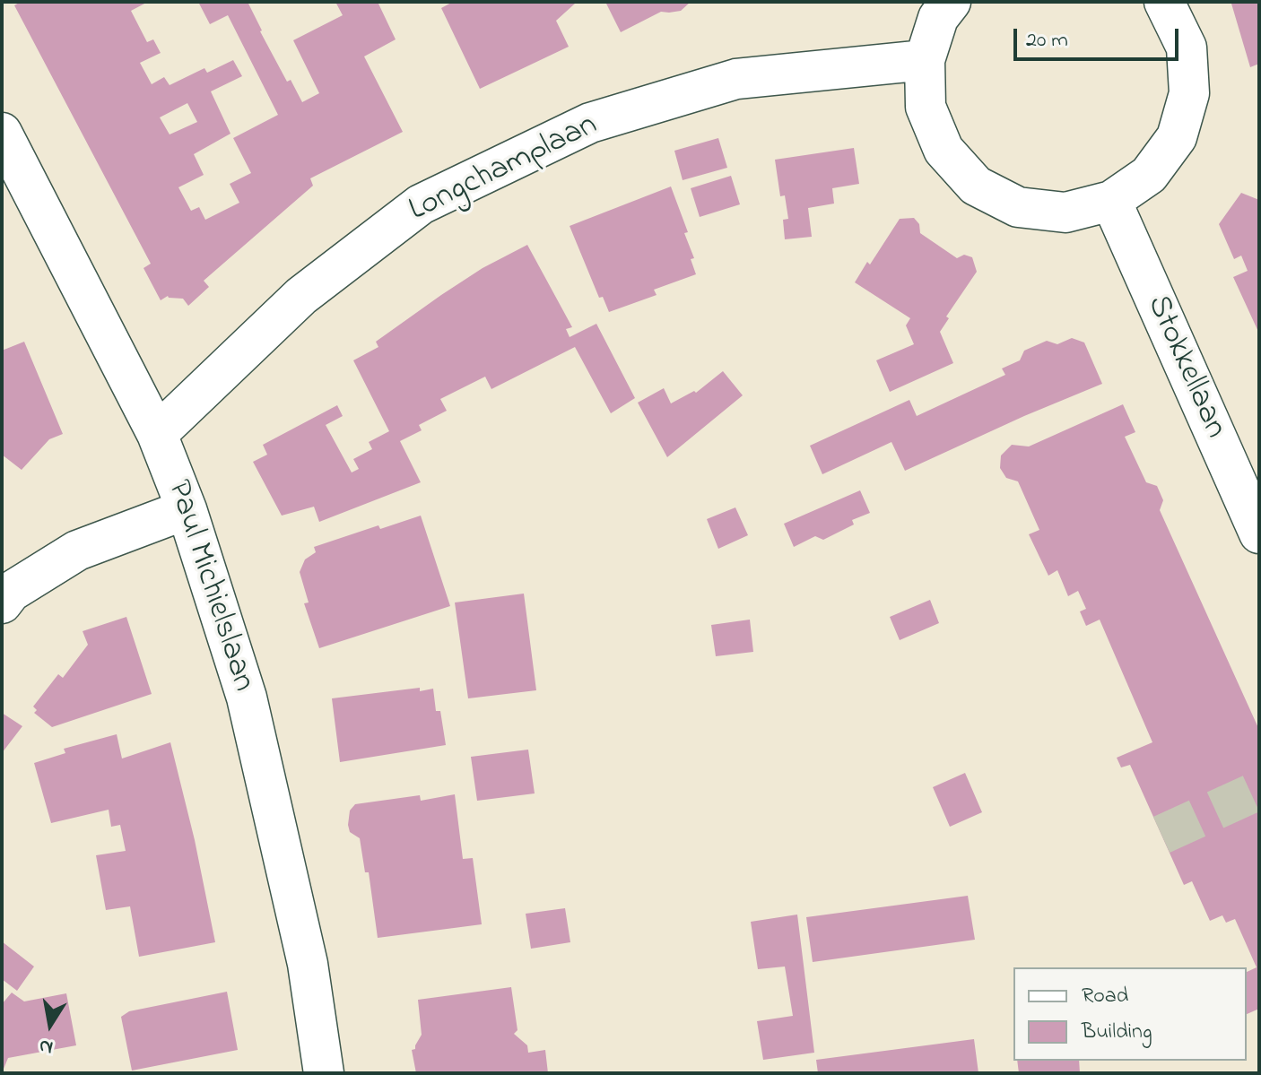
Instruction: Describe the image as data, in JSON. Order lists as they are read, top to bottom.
{
  "streets": {
    "street": ["Longchamplaan", "Stokkellaan", "Paul Michielslaan"]
  },
  "crossings": [
    ["Longchamplaan", "Paul Michielslaan"]
  ],
  "legend": ["Road", "Building"],
  "scale_bar": "20 m",
  "north": "bottom"
}
